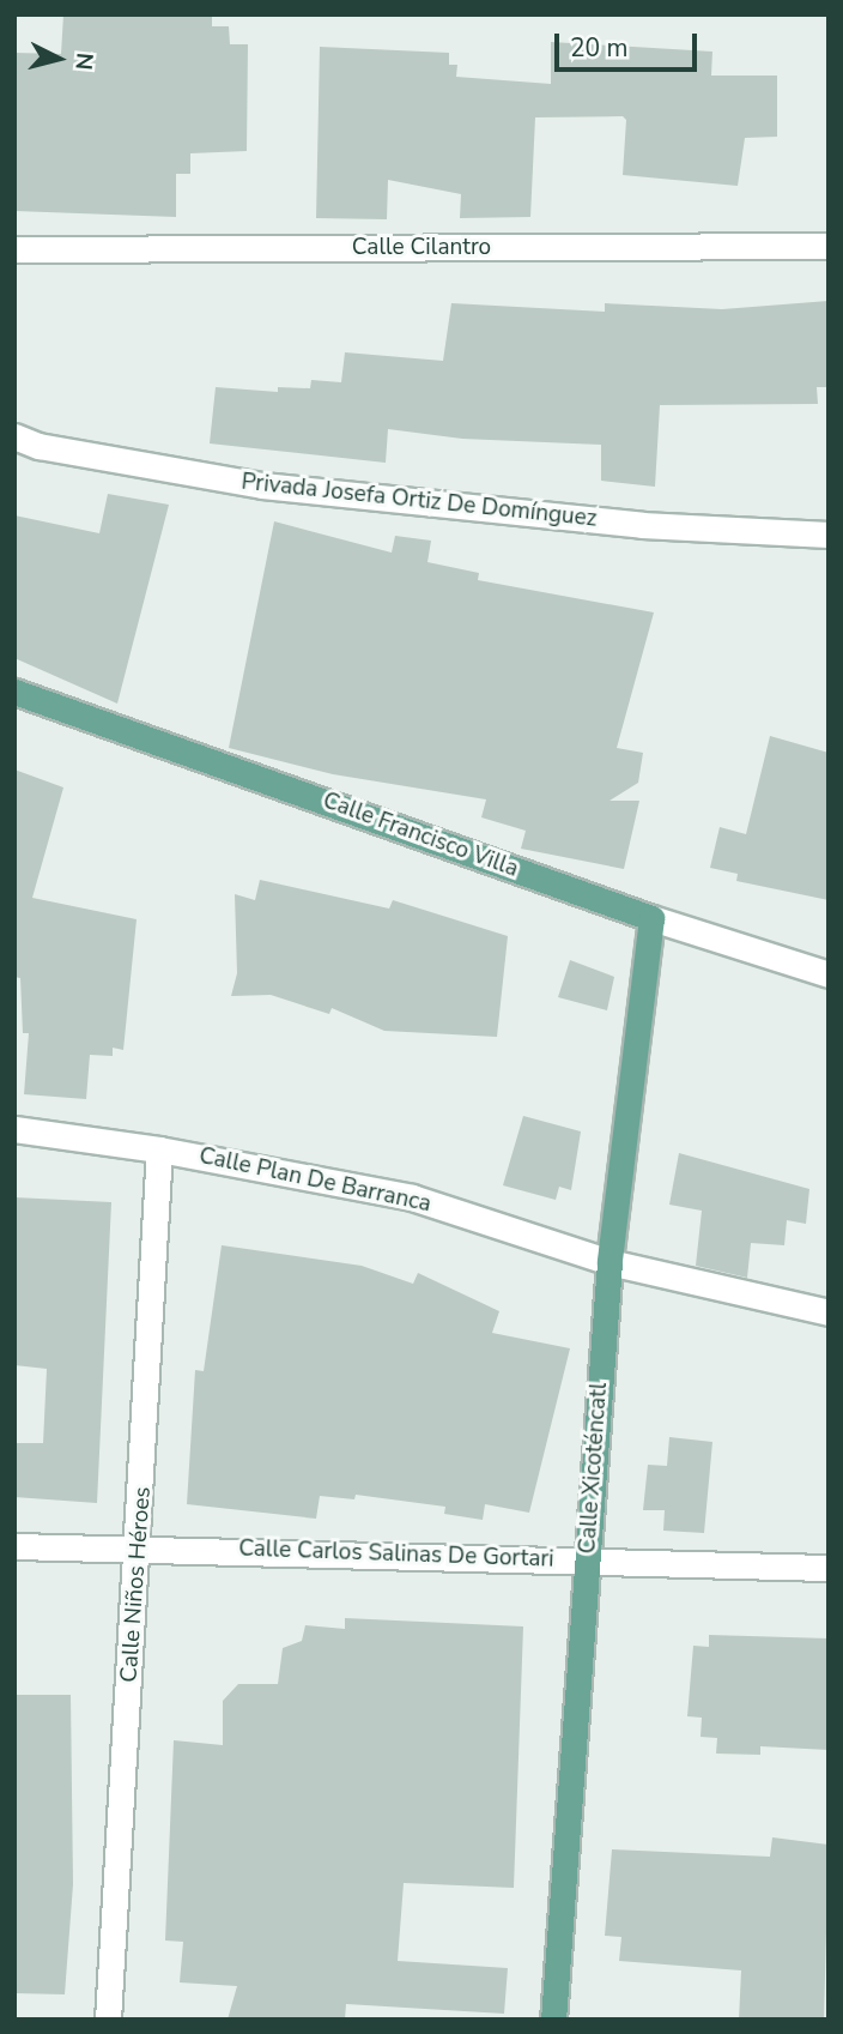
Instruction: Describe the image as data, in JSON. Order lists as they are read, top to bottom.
{
  "streets": {
    "main road": ["Calle Francisco Villa", "Calle Xicoténcatl"],
    "street": [
      "Calle Cilantro",
      "Privada Josefa Ortiz De Domínguez",
      "Calle Plan De Barranca",
      "Calle Carlos Salinas De Gortari",
      "Calle Niños Héroes"
    ]
  },
  "crossings": [
    ["Calle Francisco Villa", "Calle Xicoténcatl"],
    ["Calle Plan De Barranca", "Calle Xicoténcatl"],
    ["Calle Plan De Barranca", "Calle Niños Héroes"],
    ["Calle Xicoténcatl", "Calle Carlos Salinas De Gortari"],
    ["Calle Carlos Salinas De Gortari", "Calle Niños Héroes"]
  ],
  "scale_bar": "20 m",
  "north": "right"
}
